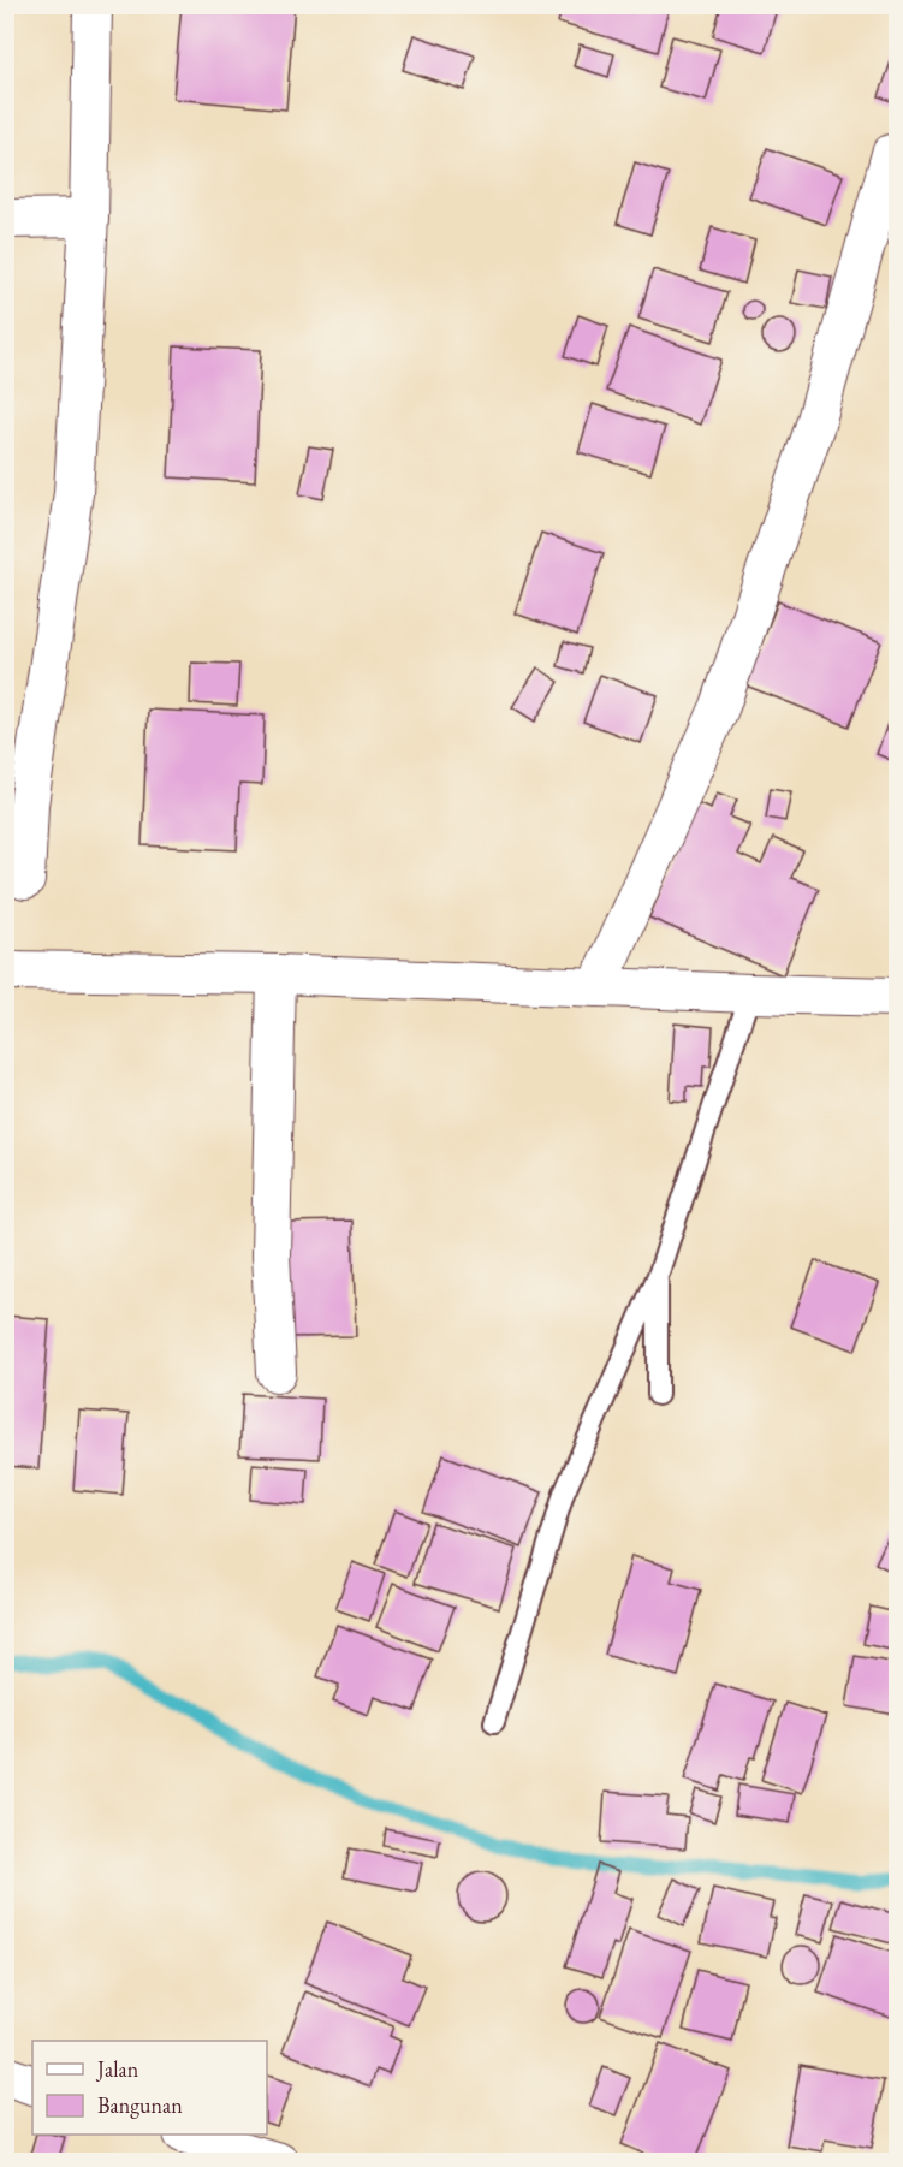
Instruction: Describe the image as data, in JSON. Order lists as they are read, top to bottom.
{
  "legend": ["Jalan", "Bangunan"]
}
